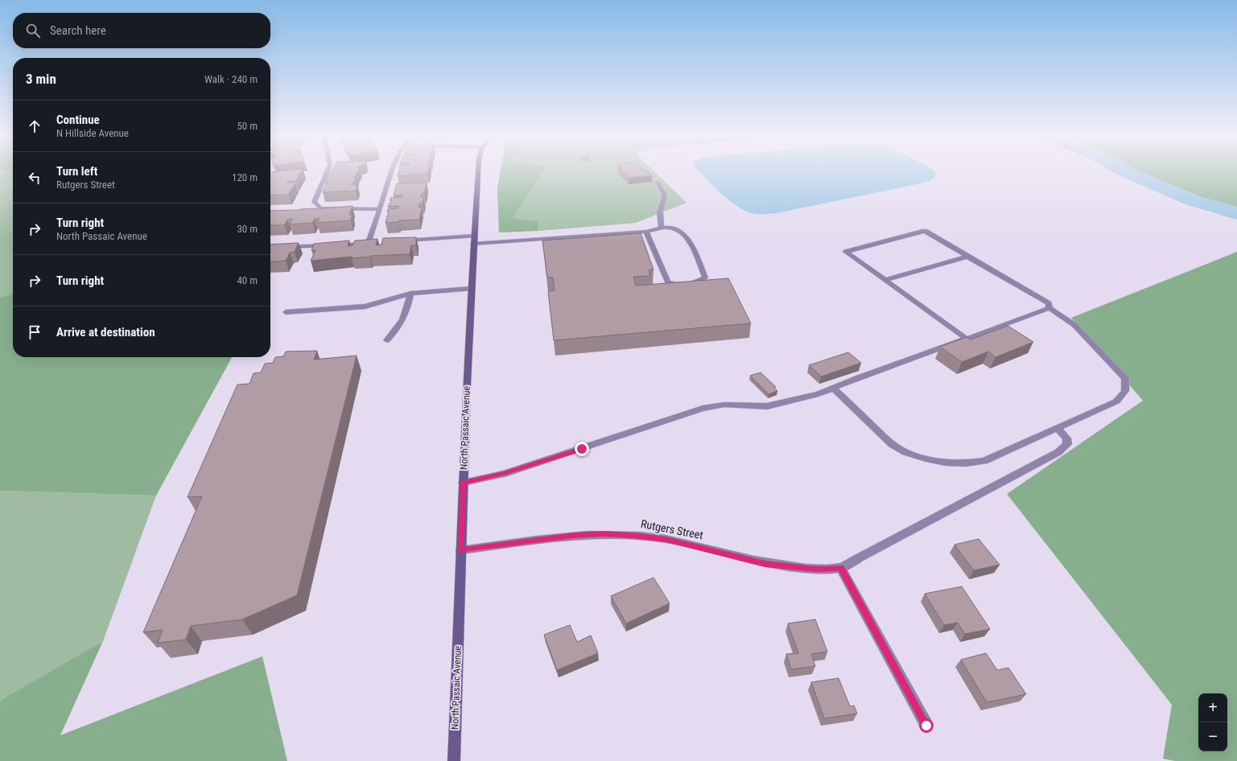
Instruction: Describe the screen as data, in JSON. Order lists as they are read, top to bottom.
{
  "streets": {
    "main road": ["North Passaic Avenue"],
    "street": ["Rutgers Street"]
  },
  "crossings": [
    ["North Passaic Avenue", "Rutgers Street"]
  ],
  "page": {
    "search": "Search here",
    "heading": ["3 min", "Walk · 240 m"],
    "list": [
      ["Continue", "N Hillside Avenue", "50 m"],
      ["Turn left", "Rutgers Street", "120 m"],
      ["Turn right", "North Passaic Avenue", "30 m"],
      ["Turn right", "40 m"],
      "Arrive at destination"
    ],
    "map_buttons": ["+", "−"]
  }
}
